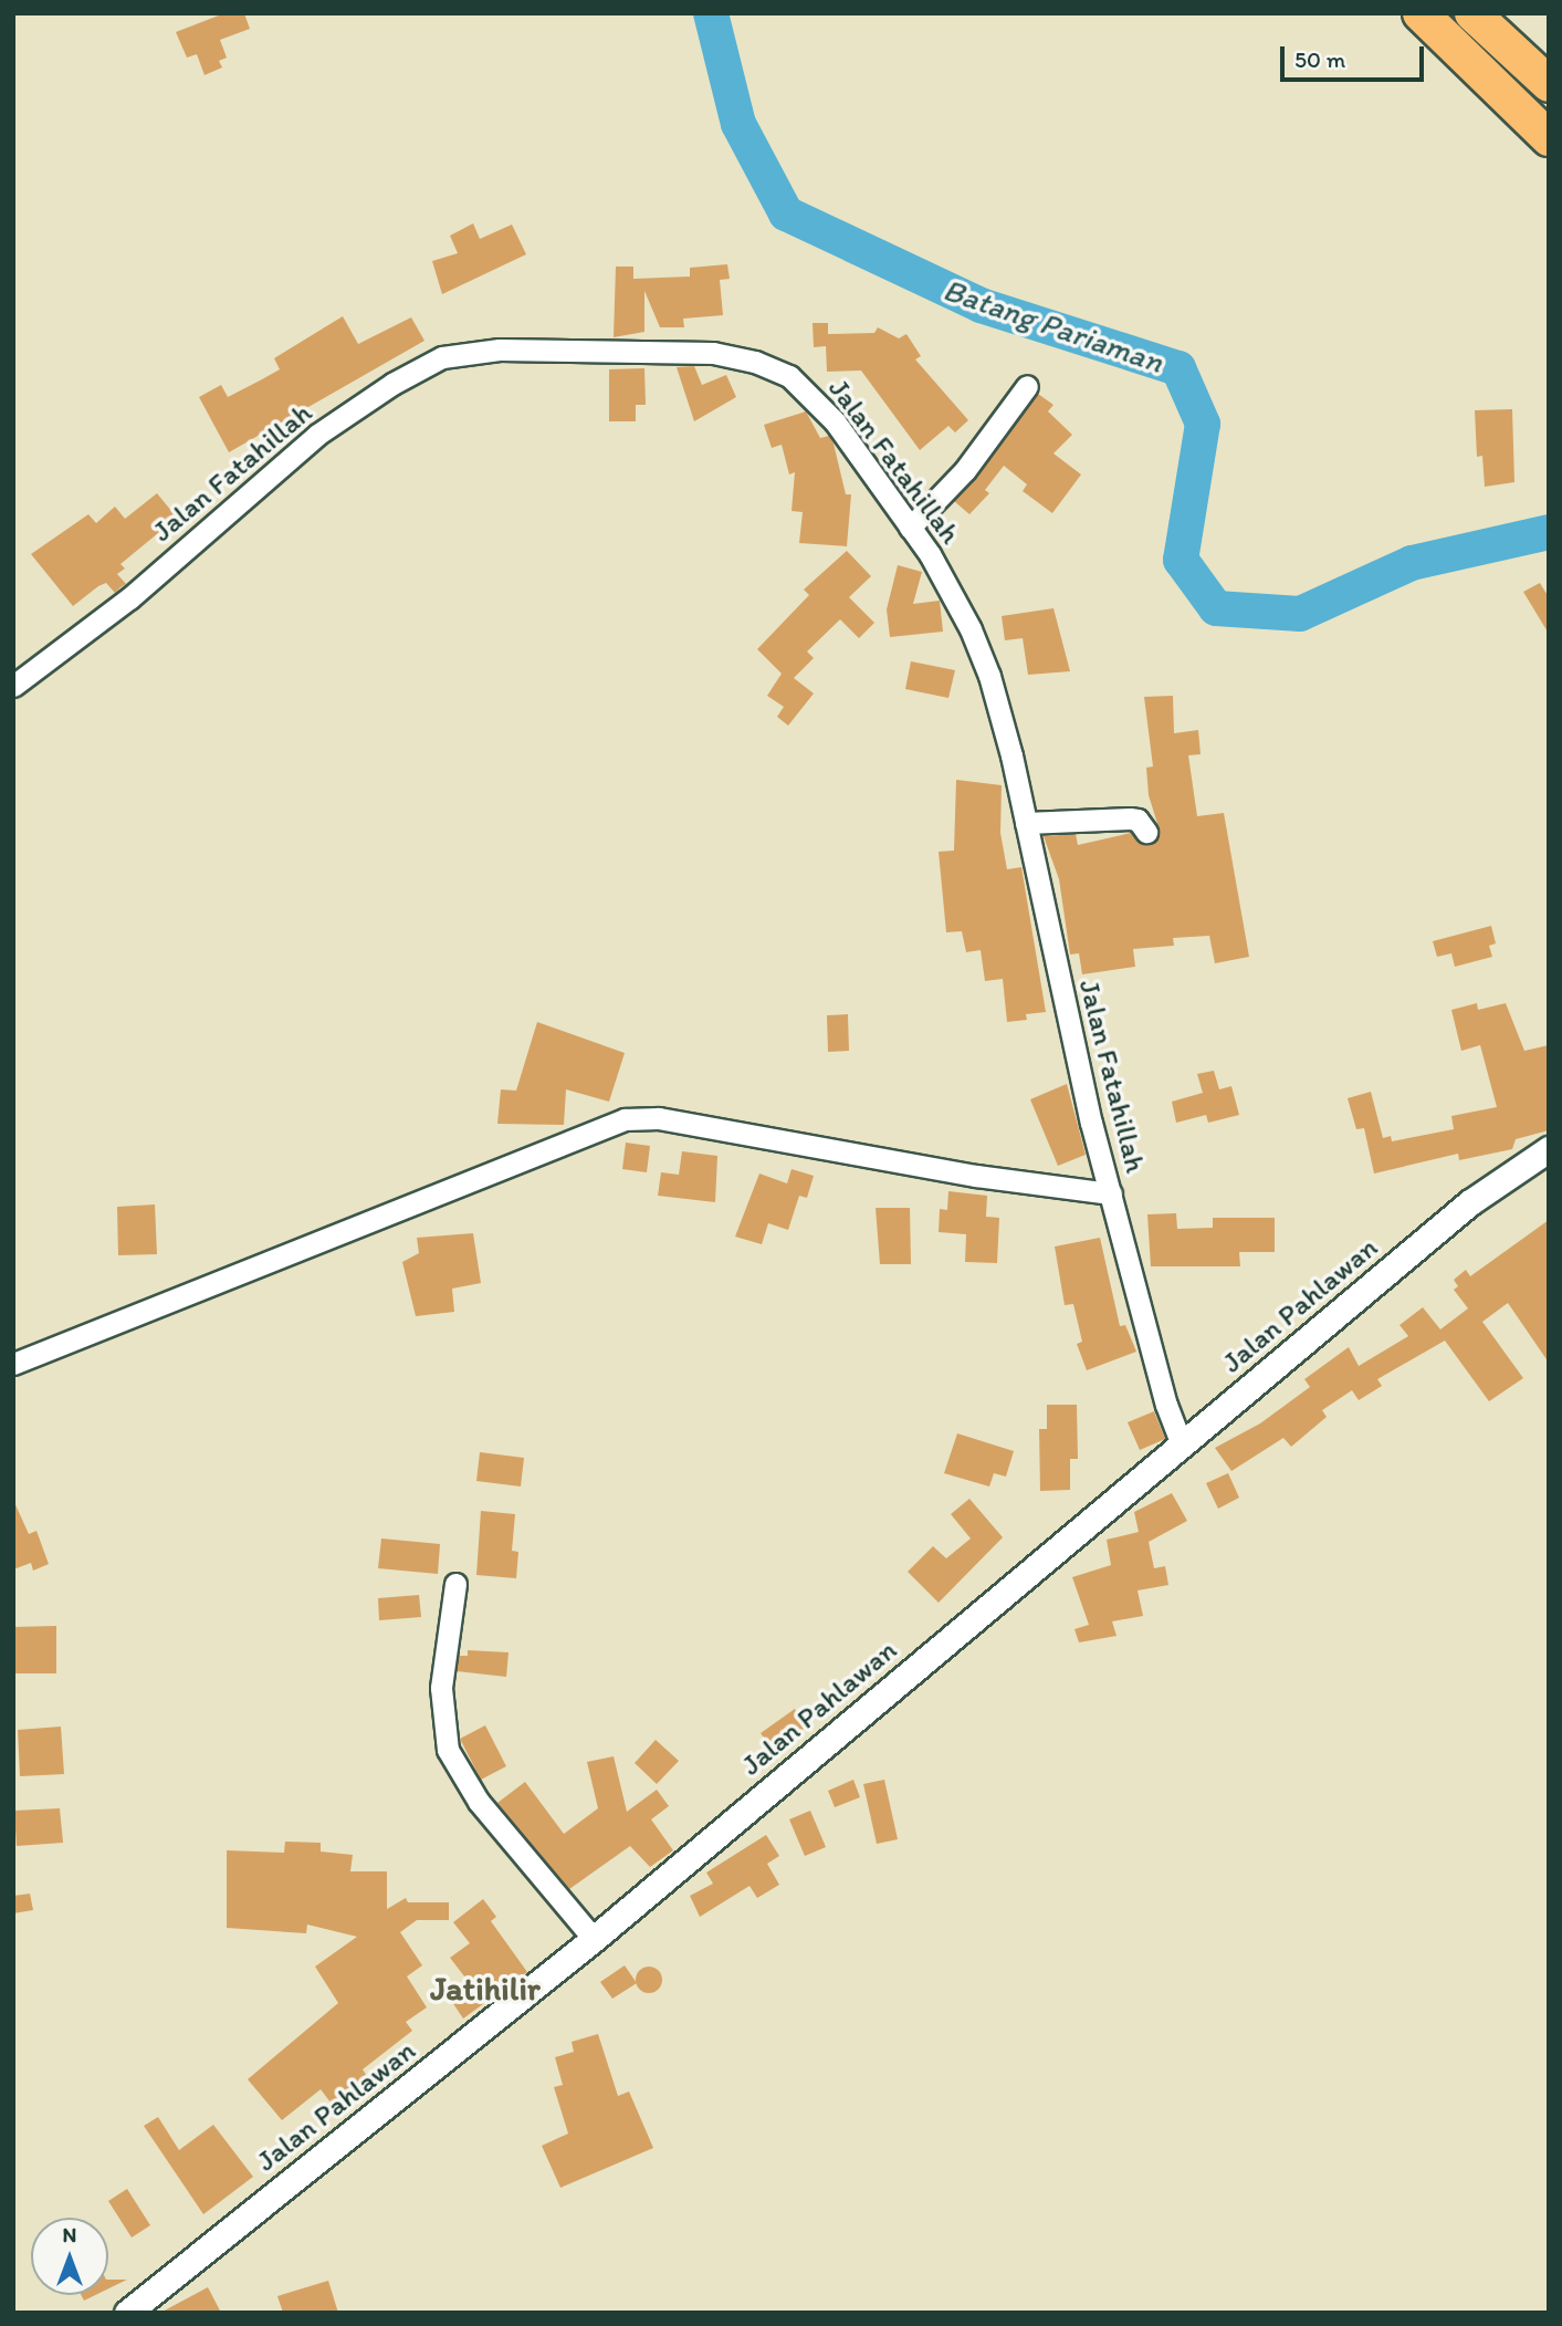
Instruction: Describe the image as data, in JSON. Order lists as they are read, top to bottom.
{
  "streets": {
    "street": ["Jalan Fatahillah", "Jalan Pahlawan"]
  },
  "crossings": [
    ["Jalan Fatahillah", "Jalan Pahlawan"]
  ],
  "districts": ["Jatihilir"],
  "water": ["Batang Pariaman"],
  "scale_bar": "50 m",
  "north": "top"
}
